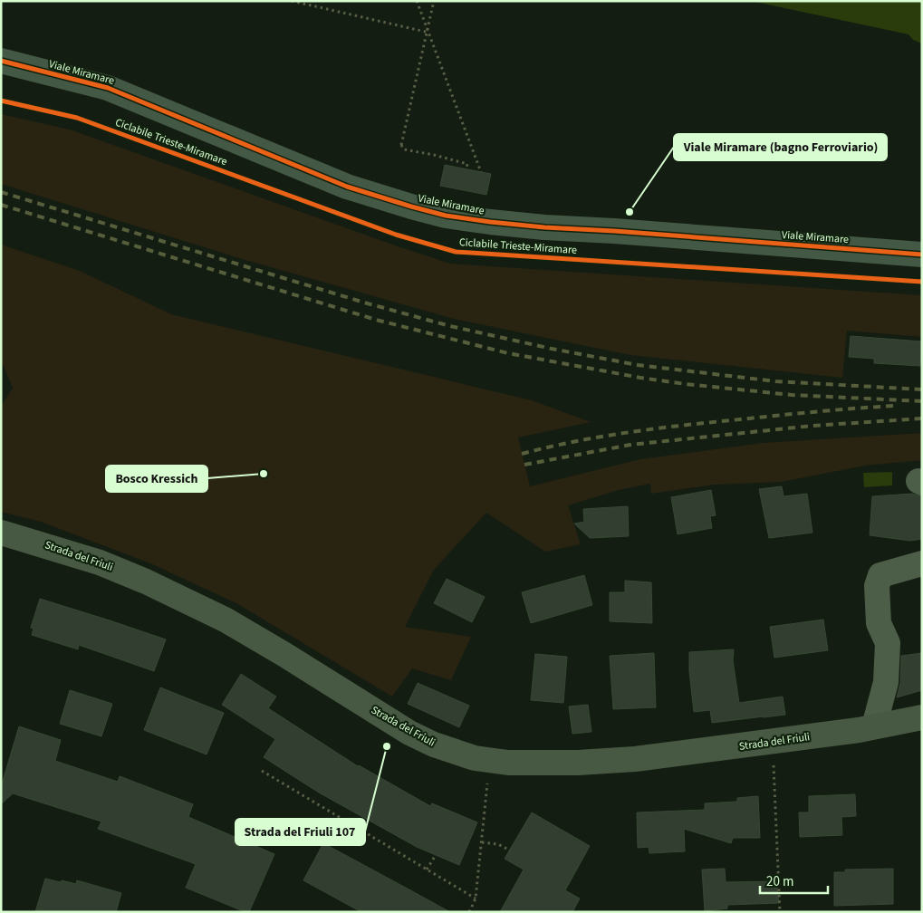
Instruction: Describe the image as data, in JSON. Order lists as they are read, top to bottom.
{
  "streets": {
    "main road": ["Viale Miramare", "Strada del Friuli"],
    "cycle path": ["Ciclabile Trieste-Miramare"]
  },
  "places": ["Viale Miramare (bagno Ferroviario)", "Bosco Kressich", "Strada del Friuli 107"],
  "scale_bar": "20 m"
}
